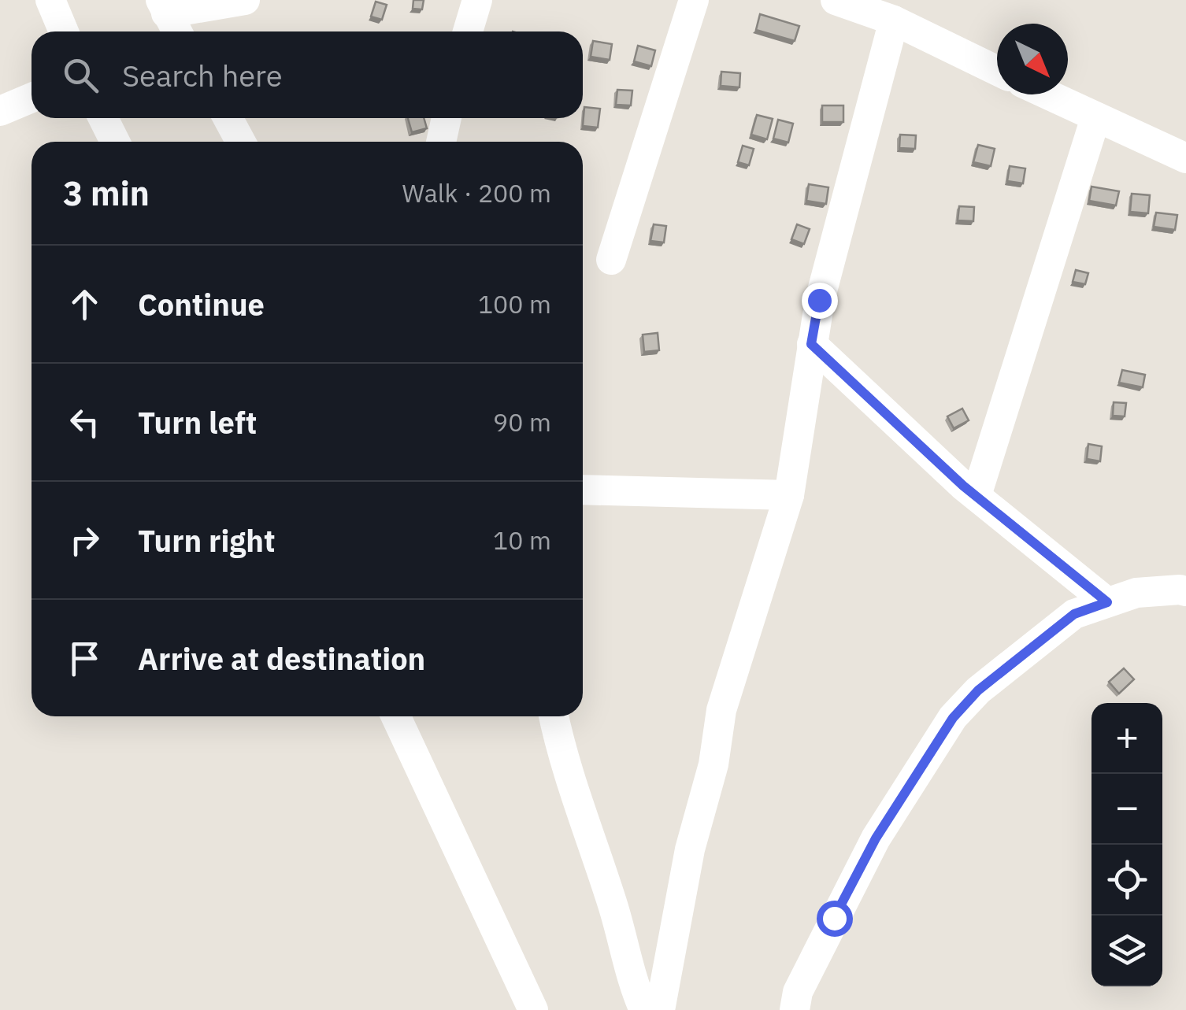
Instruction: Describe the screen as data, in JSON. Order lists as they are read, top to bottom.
{
  "north": "bottom right",
  "page": {
    "search": "Search here",
    "heading": ["3 min", "Walk · 200 m"],
    "list": [
      ["Continue", "100 m"],
      ["Turn left", "90 m"],
      ["Turn right", "10 m"],
      "Arrive at destination"
    ],
    "map_buttons": ["+", "−"]
  }
}
